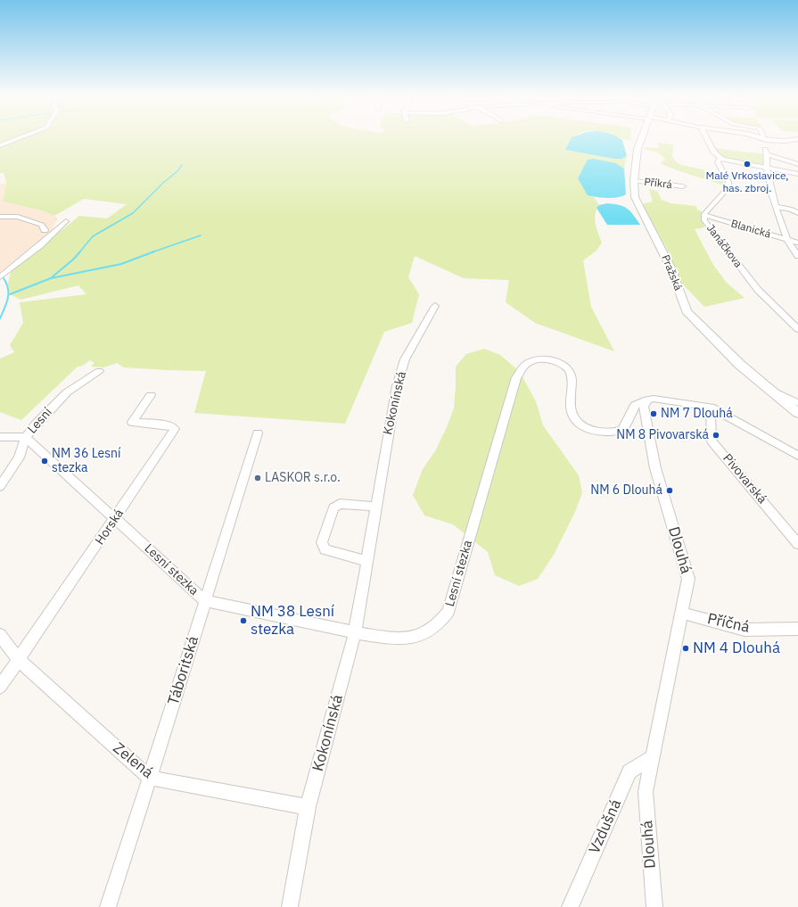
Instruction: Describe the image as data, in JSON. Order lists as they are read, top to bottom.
{
  "streets": {
    "main road": ["Pražská"],
    "street": [
      "Příkrá",
      "Blanická",
      "Janáčkova",
      "Kokonínská",
      "Lesní",
      "Pivovarská",
      "Horská",
      "Dlouhá",
      "Lesní stezka",
      "Příčná",
      "Táboritská",
      "Zelená",
      "Vzdušná"
    ]
  },
  "crossings": [
    ["Příkrá", "Pražská"],
    ["Blanická", "Janáčkova"],
    ["Kokonínská", "Lesní stezka"],
    ["Kokonínská", "Zelená"],
    ["Lesní", "Lesní stezka"],
    ["Horská", "Lesní stezka"],
    ["Horská", "Zelená"],
    ["Dlouhá", "Lesní stezka"],
    ["Dlouhá", "Příčná"],
    ["Dlouhá", "Vzdušná"],
    ["Lesní stezka", "Táboritská"],
    ["Táboritská", "Zelená"]
  ],
  "places": [
    "Malé Vrkoslavice, has. zbroj.",
    "NM 7 Dlouhá",
    "NM 8 Pivovarská",
    "NM 36 Lesní stezka",
    "LASKOR s.r.o.",
    "NM 6 Dlouhá",
    "NM 38 Lesní stezka",
    "NM 4 Dlouhá"
  ]
}
